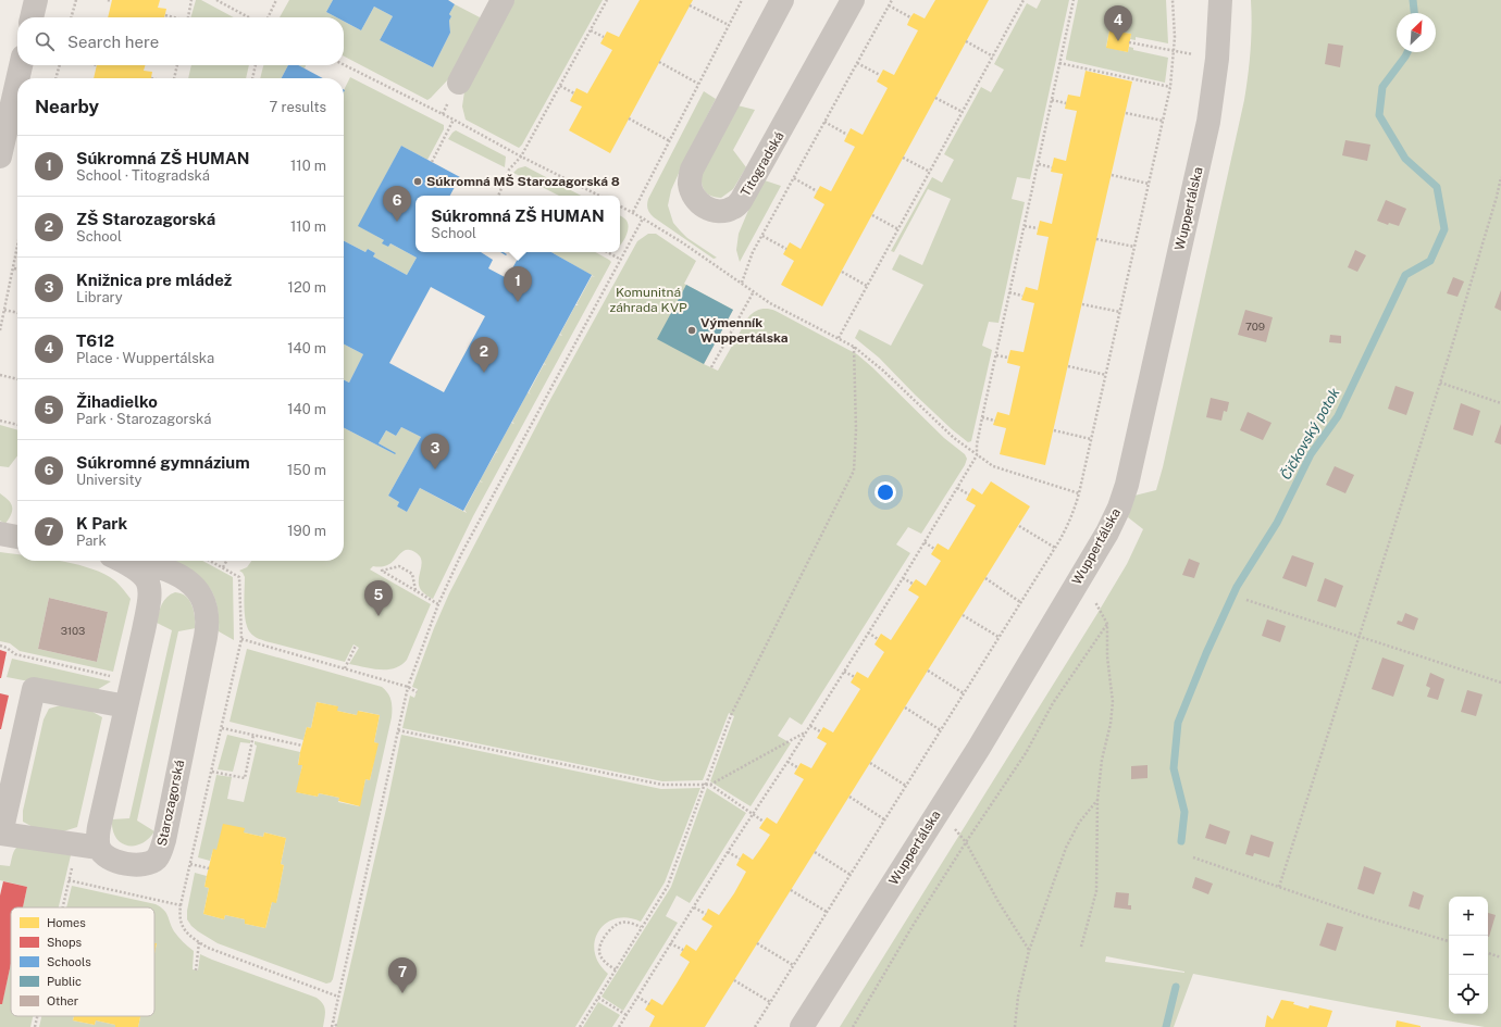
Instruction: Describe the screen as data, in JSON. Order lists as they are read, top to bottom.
{
  "streets": {
    "street": ["Titogradská", "Wuppertálska", "Starozagorská"]
  },
  "water": ["Čičkovský potok"],
  "parks": ["Komunitná záhrada KVP"],
  "places": ["Súkromná MŠ Starozagorská 8", "Výmenník Wuppertálska"],
  "house_numbers": ["709", "3103"],
  "legend": [
    "Homes",
    "Shops",
    "Schools",
    "Public",
    "Other"
  ],
  "north": "top right",
  "page": {
    "pins": [
      "4",
      "6",
      "1",
      "2",
      "3",
      "5",
      "7"
    ],
    "search": "Search here",
    "heading": ["Nearby", "7 results"],
    "list": [
      {
        "mark": "1",
        "name": "Súkromná ZŠ HUMAN",
        "note": "School · Titogradská",
        "value": "110 m"
      },
      {
        "mark": "2",
        "name": "ZŠ Starozagorská",
        "note": "School",
        "value": "110 m"
      },
      {
        "mark": "3",
        "name": "Knižnica pre mládež",
        "note": "Library",
        "value": "120 m"
      },
      {
        "mark": "4",
        "name": "T612",
        "note": "Place · Wuppertálska",
        "value": "140 m"
      },
      {
        "mark": "5",
        "name": "Žihadielko",
        "note": "Park · Starozagorská",
        "value": "140 m"
      },
      {
        "mark": "6",
        "name": "Súkromné gymnázium",
        "note": "University",
        "value": "150 m"
      },
      {
        "mark": "7",
        "name": "K Park",
        "note": "Park",
        "value": "190 m"
      }
    ],
    "popup": ["Súkromná ZŠ HUMAN", "School"],
    "map_buttons": ["+", "−"]
  }
}
